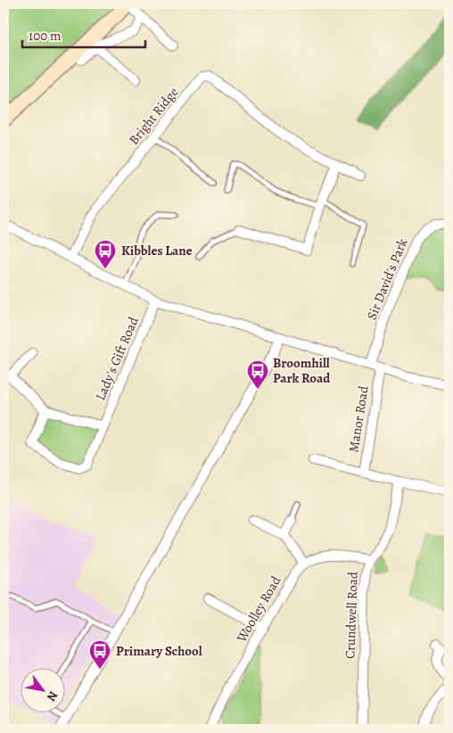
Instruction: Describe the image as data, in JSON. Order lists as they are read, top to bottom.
{
  "streets": {
    "street": [
      "Bright Ridge",
      "Sir David's Park",
      "Lady's Gift Road",
      "Manor Road",
      "Woolley Road",
      "Crundwell Road"
    ]
  },
  "crossings": [
    ["Manor Road", "Crundwell Road"],
    ["Woolley Road", "Crundwell Road"]
  ],
  "places": {
    "bus stop": ["Kibbles Lane", "Broomhill Park Road", "Primary School"]
  },
  "scale_bar": "100 m",
  "north": "bottom right"
}
